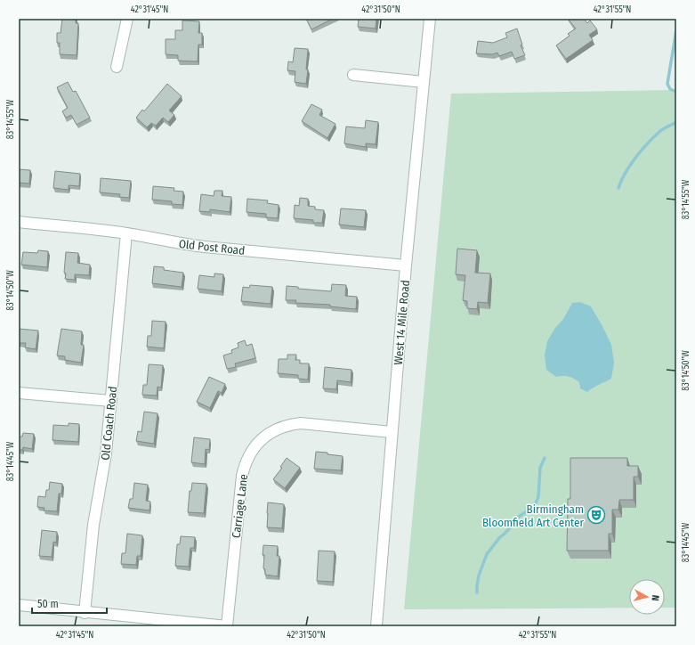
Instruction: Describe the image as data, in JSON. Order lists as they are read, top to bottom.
{
  "streets": {
    "street": [
      "Old Post Road",
      "West 14 Mile Road",
      "Old Coach Road",
      "Carriage Lane"
    ]
  },
  "crossings": [
    ["Old Post Road", "West 14 Mile Road"],
    ["Old Post Road", "Old Coach Road"],
    ["West 14 Mile Road", "Carriage Lane"]
  ],
  "places": {
    "theatre": ["Birmingham Bloomfield Art Center"]
  },
  "scale_bar": "50 m",
  "north": "right",
  "coordinates": [
    "42°31'45\"N",
    "42°31'50\"N",
    "42°31'55\"N",
    "83°14'55\"W",
    "83°14'50\"W",
    "83°14'45\"W"
  ]
}
